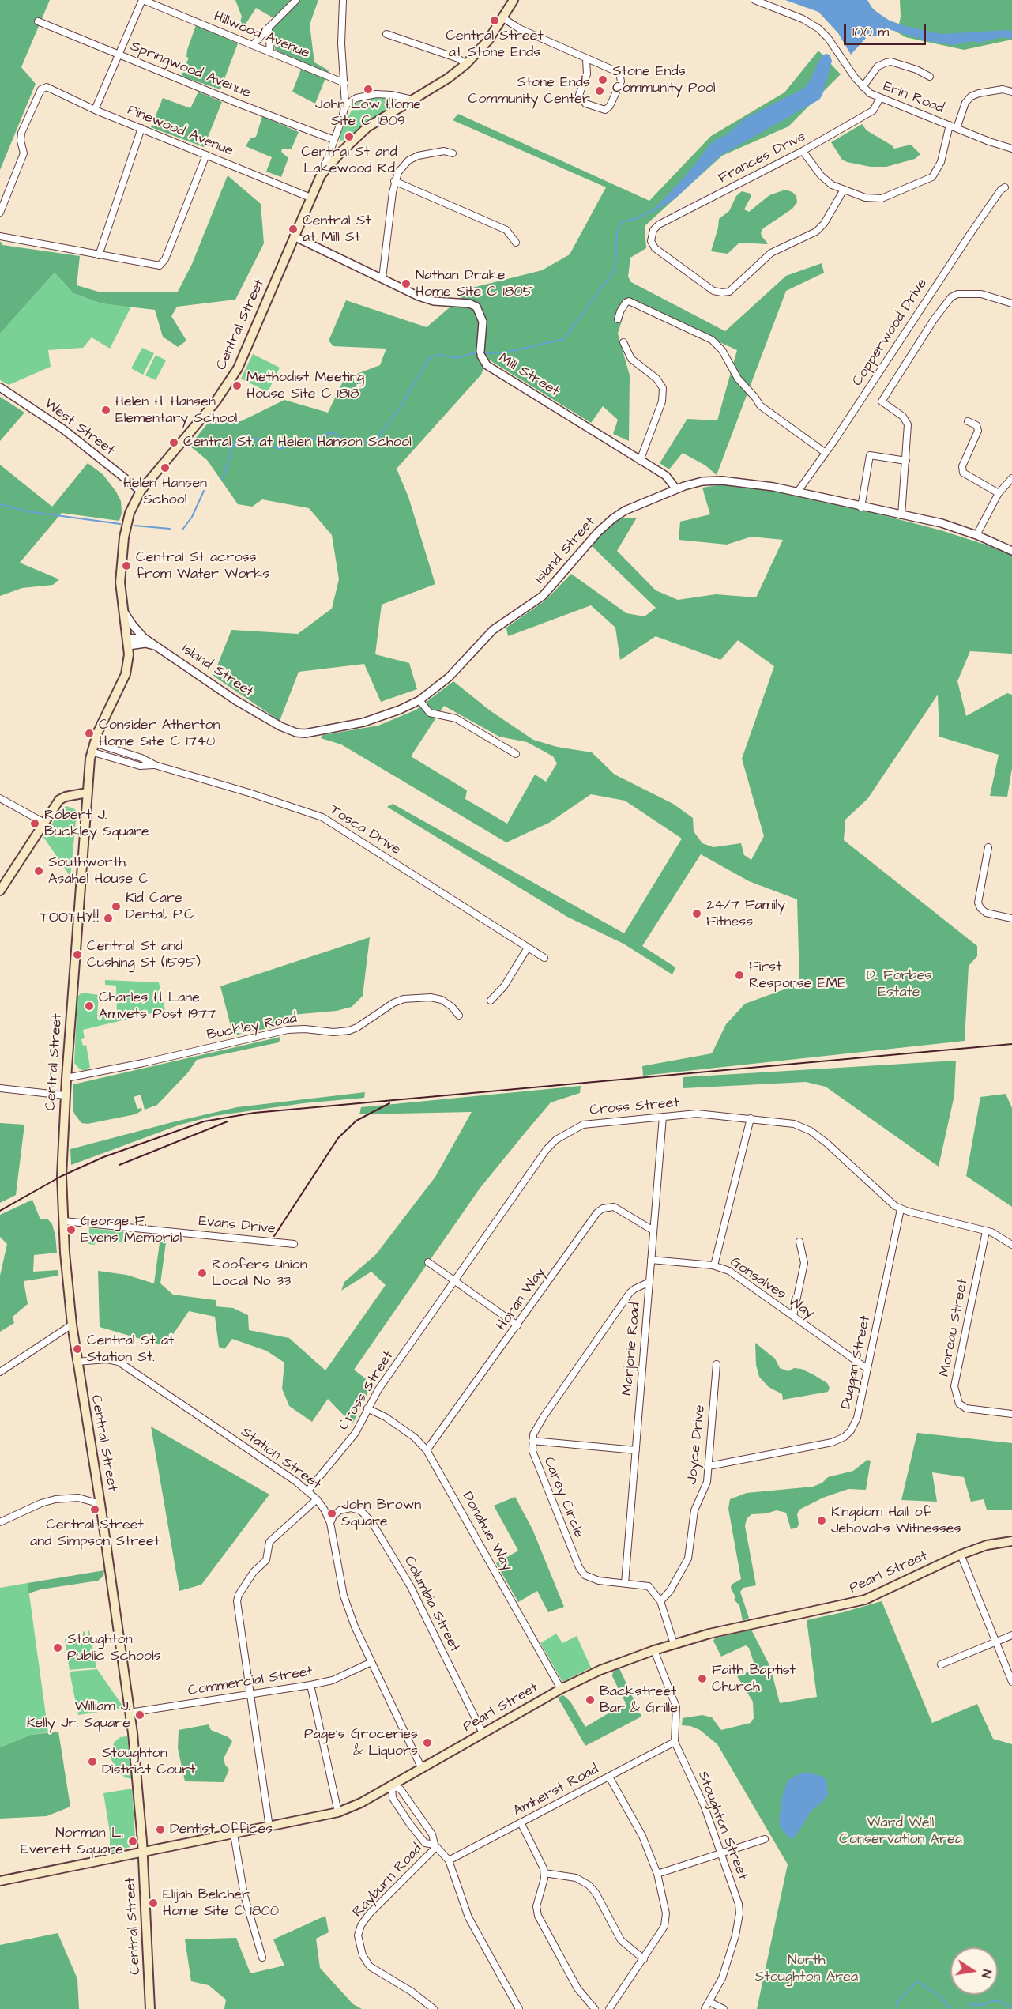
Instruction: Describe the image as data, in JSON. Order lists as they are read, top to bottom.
{
  "streets": {
    "main road": ["Central Street", "Pearl Street"],
    "street": [
      "Hillwood Avenue",
      "Springwood Avenue",
      "Erin Road",
      "Pinewood Avenue",
      "Frances Drive",
      "Copperwood Drive",
      "Mill Street",
      "West Street",
      "Island Street",
      "Tosca Drive",
      "Buckley Road",
      "Cross Street",
      "Evans Drive",
      "Gonsalves Way",
      "Horan Way",
      "Moreau Street",
      "Marjorie Road",
      "Duggan Street",
      "Joyce Drive",
      "Station Street",
      "Carey Circle",
      "Donahue Way",
      "Columbia Street",
      "Commercial Street",
      "Amherst Road",
      "Stoughton Street",
      "Rayburn Road"
    ]
  },
  "crossings": [
    ["Hillwood Avenue", "Central Street"],
    ["Springwood Avenue", "Central Street"],
    ["Erin Road", "Frances Drive"],
    ["Pinewood Avenue", "Central Street"],
    ["Central Street", "Mill Street"],
    ["Central Street", "West Street"],
    ["Central Street", "Island Street"],
    ["Central Street", "Tosca Drive"],
    ["Central Street", "Buckley Road"],
    ["Central Street", "Evans Drive"],
    ["Central Street", "Station Street"],
    ["Central Street", "Pearl Street"],
    ["Central Street", "Commercial Street"],
    ["Copperwood Drive", "Island Street"],
    ["Mill Street", "Island Street"],
    ["Cross Street", "Moreau Street"],
    ["Cross Street", "Marjorie Road"],
    ["Cross Street", "Duggan Street"],
    ["Cross Street", "Station Street"],
    ["Cross Street", "Donahue Way"],
    ["Gonsalves Way", "Marjorie Road"],
    ["Gonsalves Way", "Duggan Street"],
    ["Horan Way", "Marjorie Road"],
    ["Horan Way", "Donahue Way"],
    ["Marjorie Road", "Carey Circle"],
    ["Duggan Street", "Joyce Drive"],
    ["Joyce Drive", "Carey Circle"],
    ["Station Street", "Pearl Street"],
    ["Station Street", "Columbia Street"],
    ["Station Street", "Commercial Street"],
    ["Carey Circle", "Pearl Street"],
    ["Donahue Way", "Pearl Street"],
    ["Pearl Street", "Columbia Street"],
    ["Pearl Street", "Stoughton Street"],
    ["Amherst Road", "Stoughton Street"]
  ],
  "parks": ["D. Forbes Estate", "Ward Well Conservation Area", "North Stoughton Area"],
  "places": [
    "Central Street at Stone Ends",
    "Stone Ends Community Pool",
    "John Low Home Site C 1809",
    "Stone Ends Community Center",
    "Central St and Lakewood Rd",
    "Central St at Mill St",
    "Nathan Drake Home Site C 1805",
    "Methodist Meeting House Site C 1818",
    "Helen H. Hansen Elementary School",
    "Central St. at Helen Hanson School",
    "Helen Hansen School",
    "Central St across from Water Works",
    "Consider Atherton Home Site C 1740",
    "Robert J. Buckley Square",
    "Southworth, Asahel House C",
    "Kid Care Dental, P.C.",
    "24/7 Family Fitness",
    "TOOTHY!!!",
    "Central St and Cushing St (1595)",
    "First Response EME",
    "Charles H Lane Amvets Post 1977",
    "George F. Evens Memorial",
    "Roofers Union Local No 33",
    "Central St at Station St.",
    "Central Street and Simpson Street",
    "John Brown Square",
    "Kingdom Hall of Jehovahs Witnesses",
    "Stoughton Public Schools",
    "Faith Baptist Church",
    "Backstreet Bar & Grille",
    "William J. Kelly Jr. Square",
    "Page's Groceries & Liquors",
    "Stoughton District Court",
    "Dentist Offices",
    "Norman L. Everett Square",
    "Elijah Belcher Home Site C 1800"
  ],
  "scale_bar": "100 m",
  "north": "right"
}
